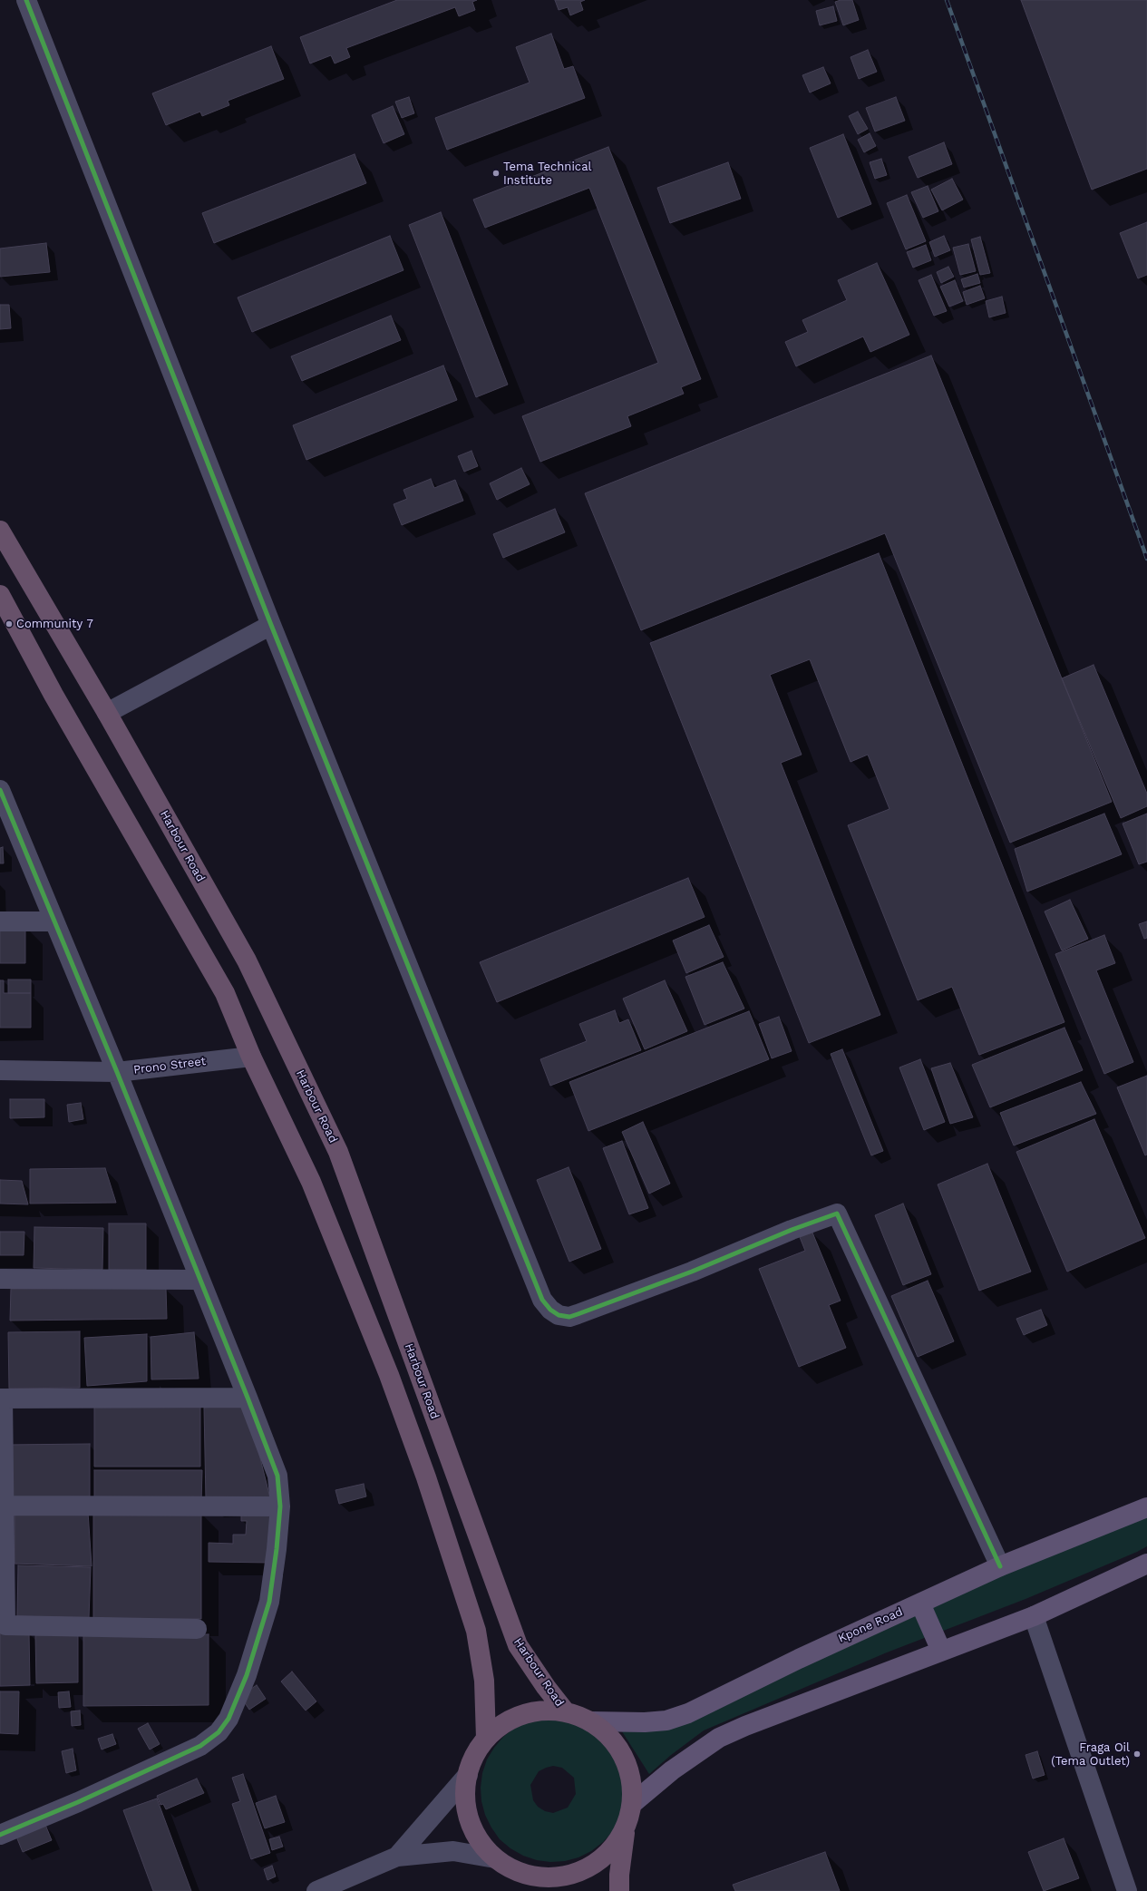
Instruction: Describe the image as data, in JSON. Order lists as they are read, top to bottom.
{
  "streets": {
    "highway": ["Harbour Road"],
    "main road": ["Kpone Road"],
    "street": ["Prono Street"]
  },
  "places": ["Tema Technical Institute", "Community 7", "Fraga Oil (Tema Outlet)"]
}
